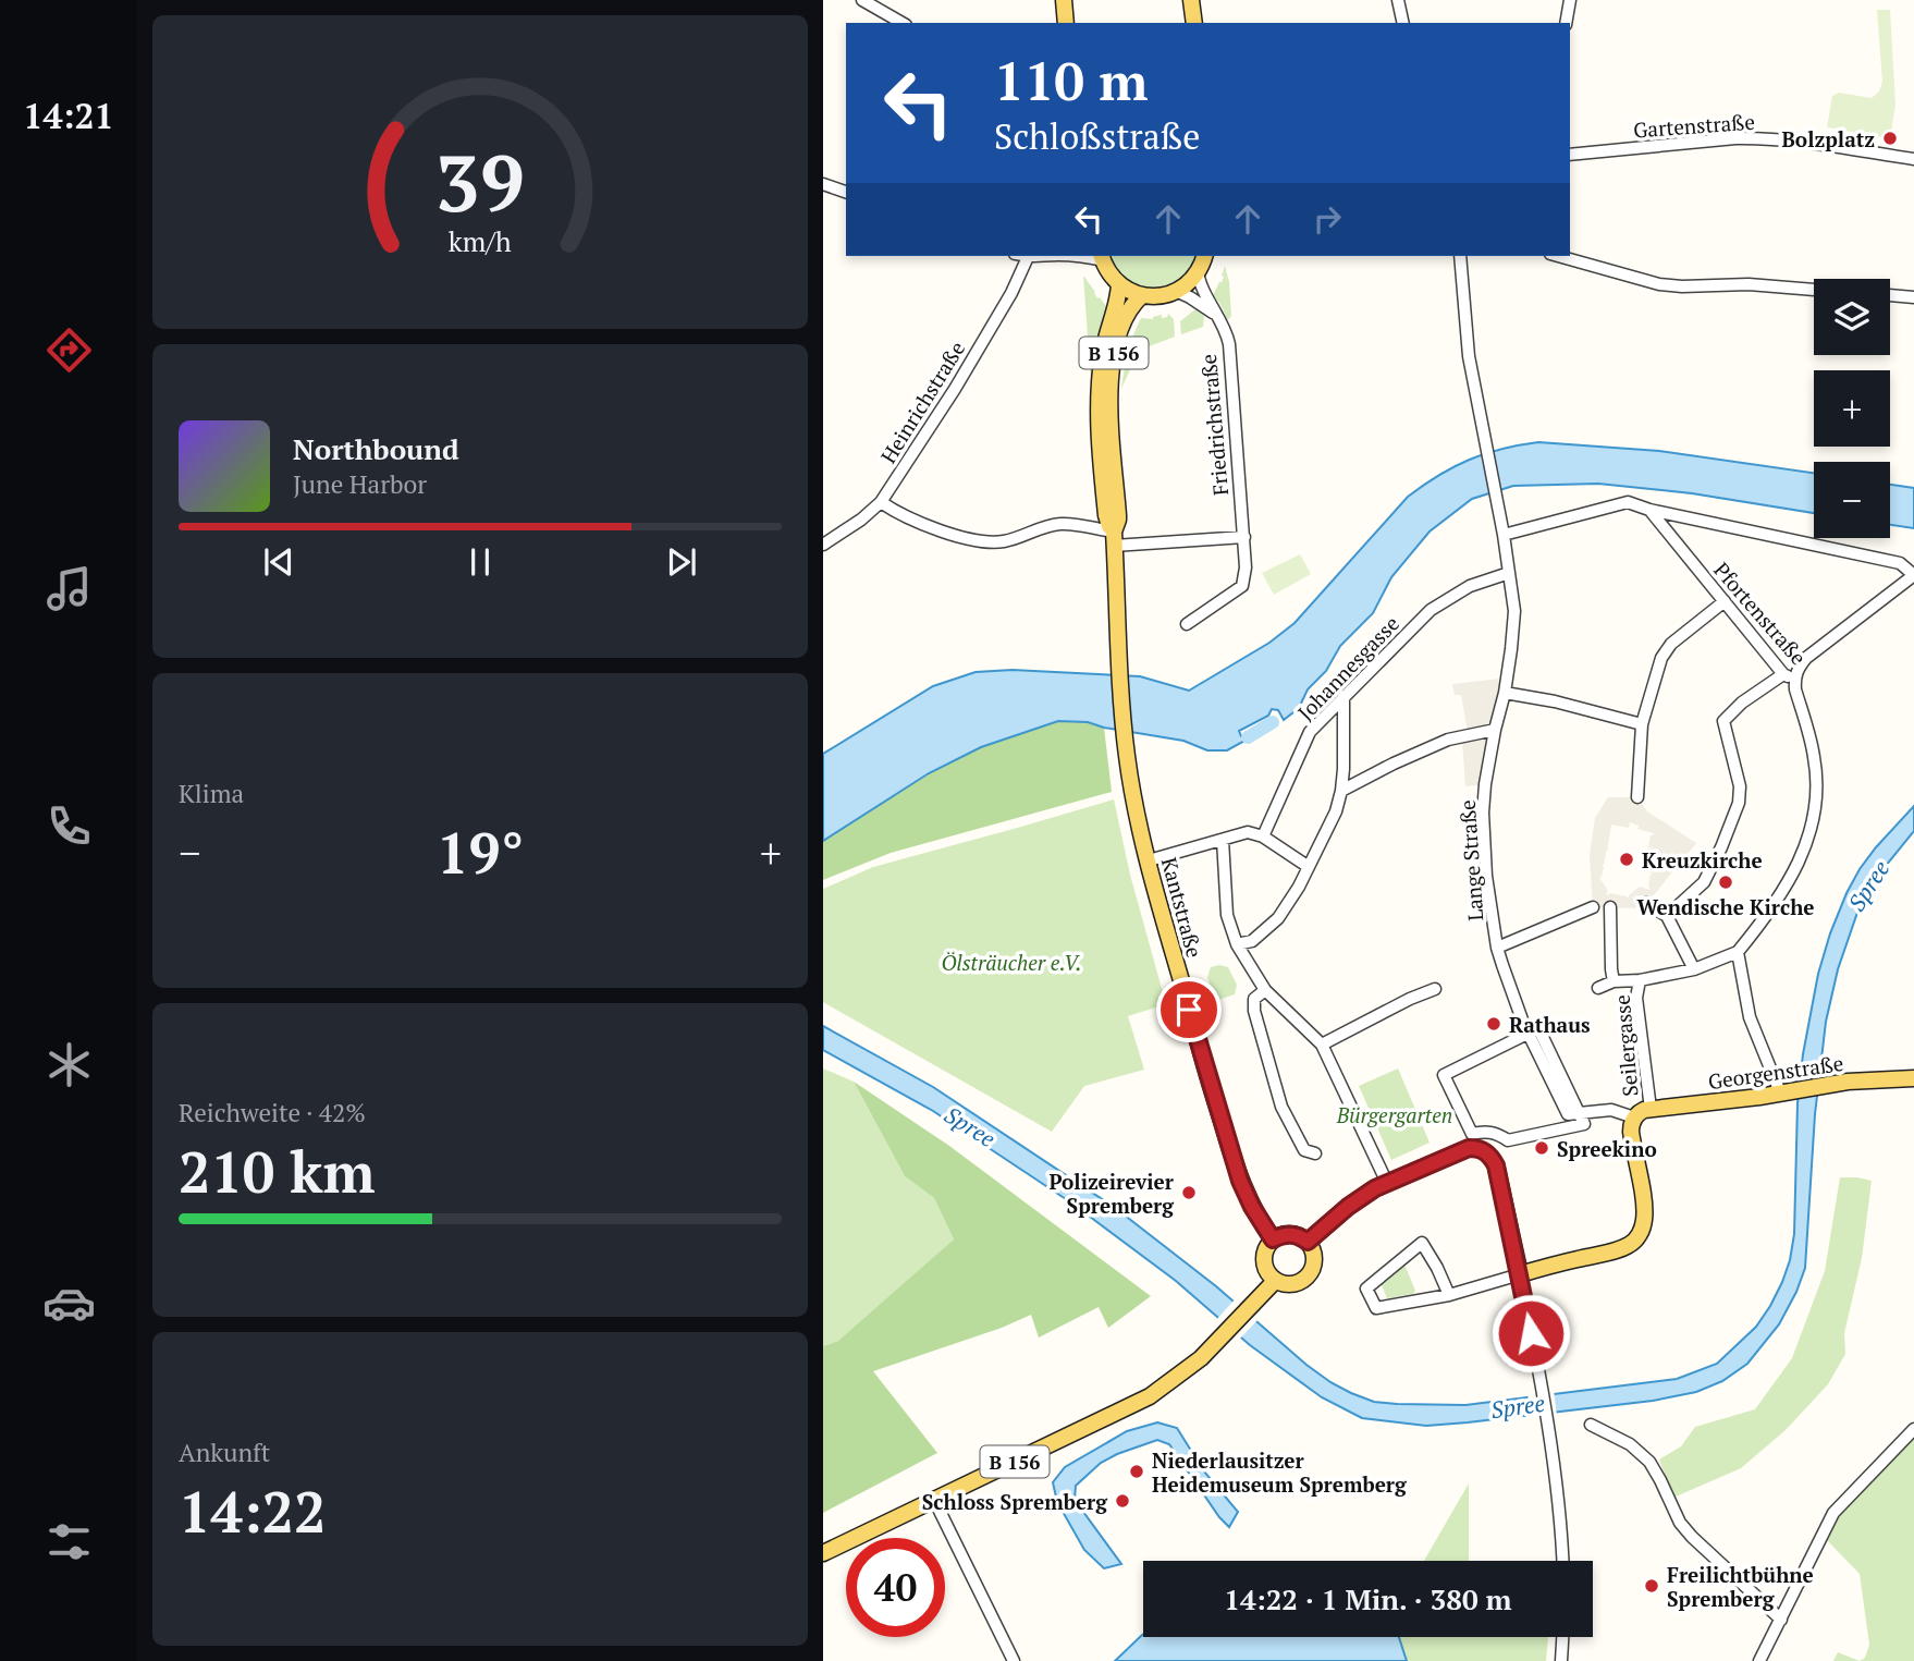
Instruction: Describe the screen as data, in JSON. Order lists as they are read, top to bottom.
{
  "streets": {
    "main road": ["B 156", "Kantstraße", "Georgenstraße"],
    "street": [
      "Gartenstraße",
      "Heinrichstraße",
      "Friedrichstraße",
      "Pfortenstraße",
      "Johannesgasse",
      "Lange Straße",
      "Seilergasse"
    ]
  },
  "crossings": [
    ["B 156", "Kantstraße"],
    ["Johannesgasse", "Lange Straße"],
    ["Seilergasse", "Georgenstraße"]
  ],
  "water": ["Spree"],
  "parks": ["Ölsträucher e.V.", "Bürgergarten"],
  "places": [
    "Bolzplatz",
    "Kreuzkirche",
    "Wendische Kirche",
    "Rathaus",
    "Spreekino",
    "Polizeirevier Spremberg",
    "Niederlausitzer Heidemuseum Spremberg",
    "Schloss Spremberg",
    "Freilichtbühne Spremberg"
  ],
  "page": {
    "tabs": "14:21",
    "turn": ["110 m", "Schloßstraße"],
    "map_buttons": ["+", "−"],
    "song": ["Northbound", "June Harbor"],
    "tile": [
      "Klima",
      ["Reichweite · 42%", "210 km"],
      ["Ankunft", "14:22"]
    ],
    "heat": ["−", "19°", "+"],
    "limit": "40",
    "trip": "14:22 · 1 Min. · 380 m",
    "gauge": ["39", "km/h"]
  }
}
